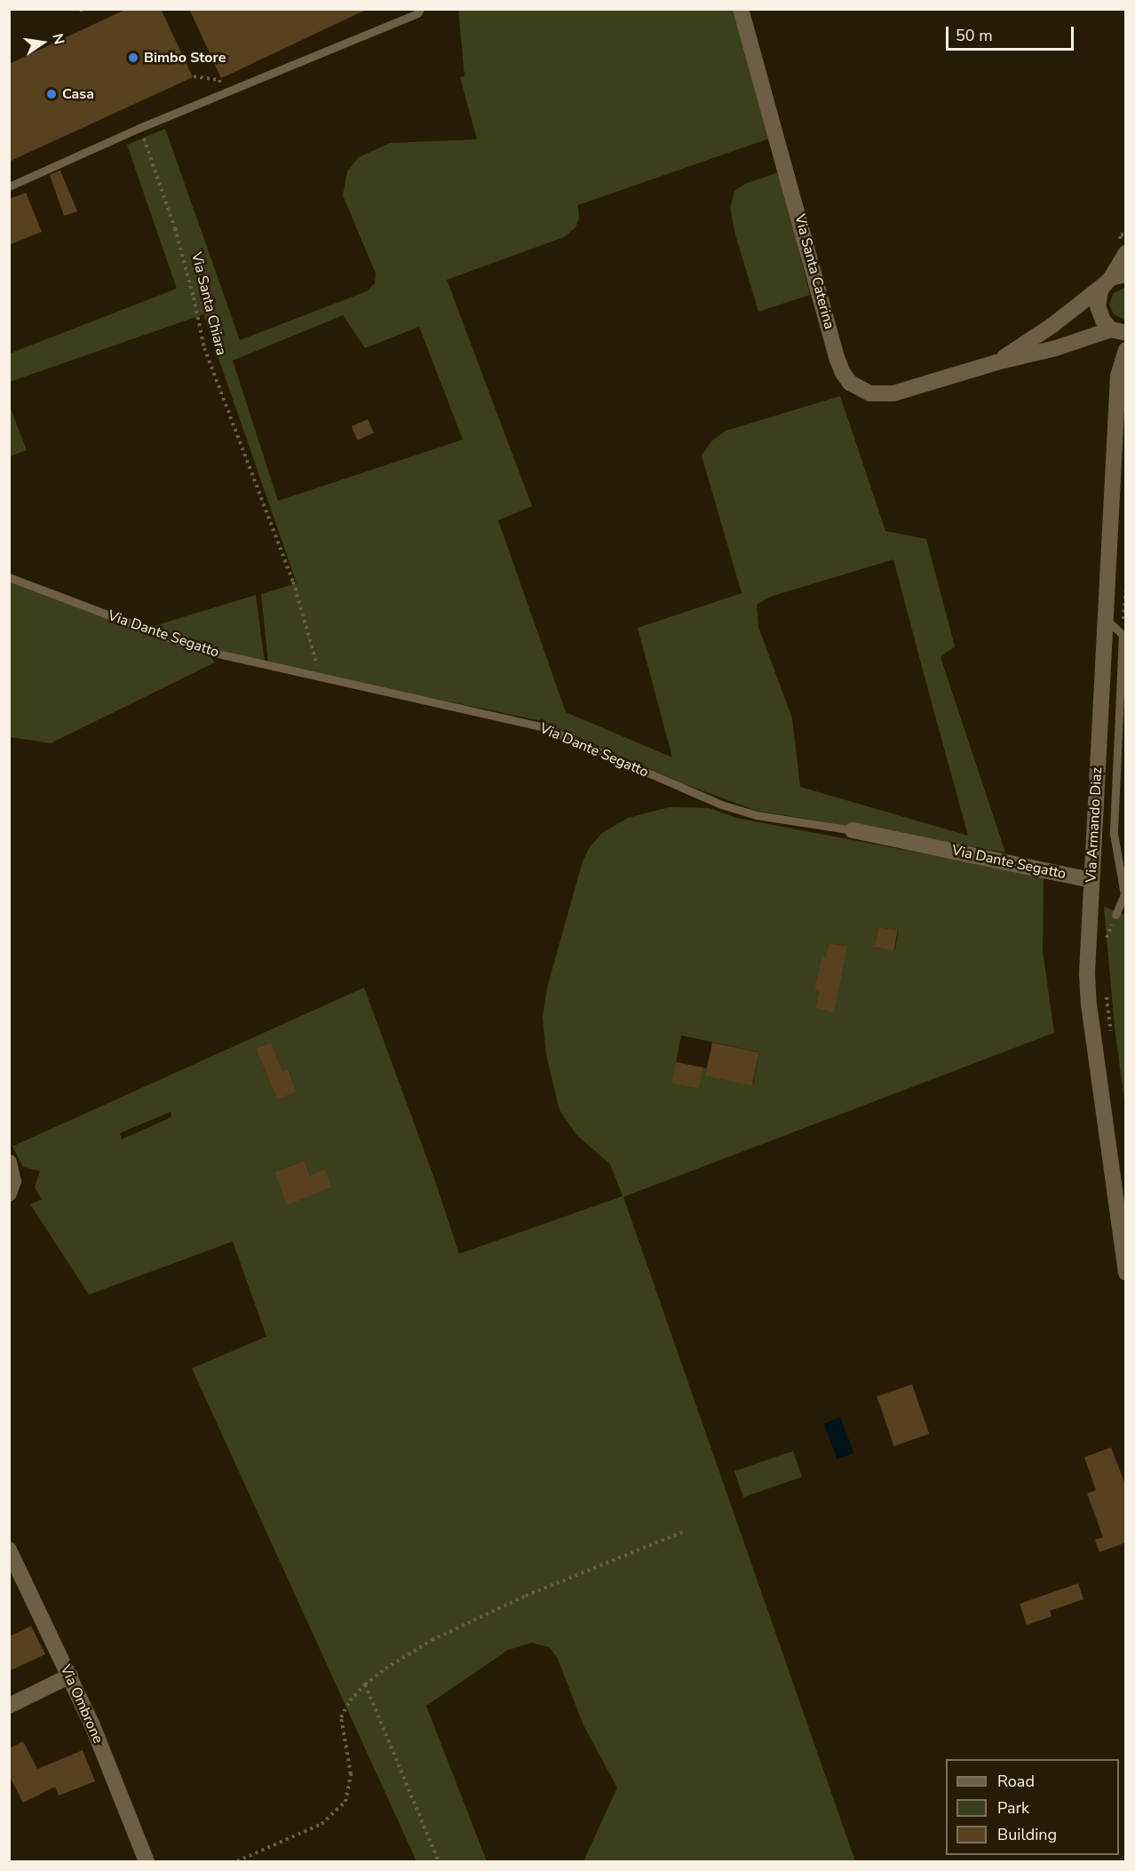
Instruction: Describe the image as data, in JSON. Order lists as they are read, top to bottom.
{
  "streets": {
    "street": [
      "Via Santa Caterina",
      "Via Dante Segatto",
      "Via Armando Diaz",
      "Via Ombrone"
    ],
    "path": ["Via Santa Chiara"]
  },
  "crossings": [
    ["Via Santa Caterina", "Via Armando Diaz"],
    ["Via Dante Segatto", "Via Armando Diaz"]
  ],
  "places": ["Bimbo Store", "Casa"],
  "legend": ["Road", "Park", "Building"],
  "scale_bar": "50 m",
  "north": "right"
}
